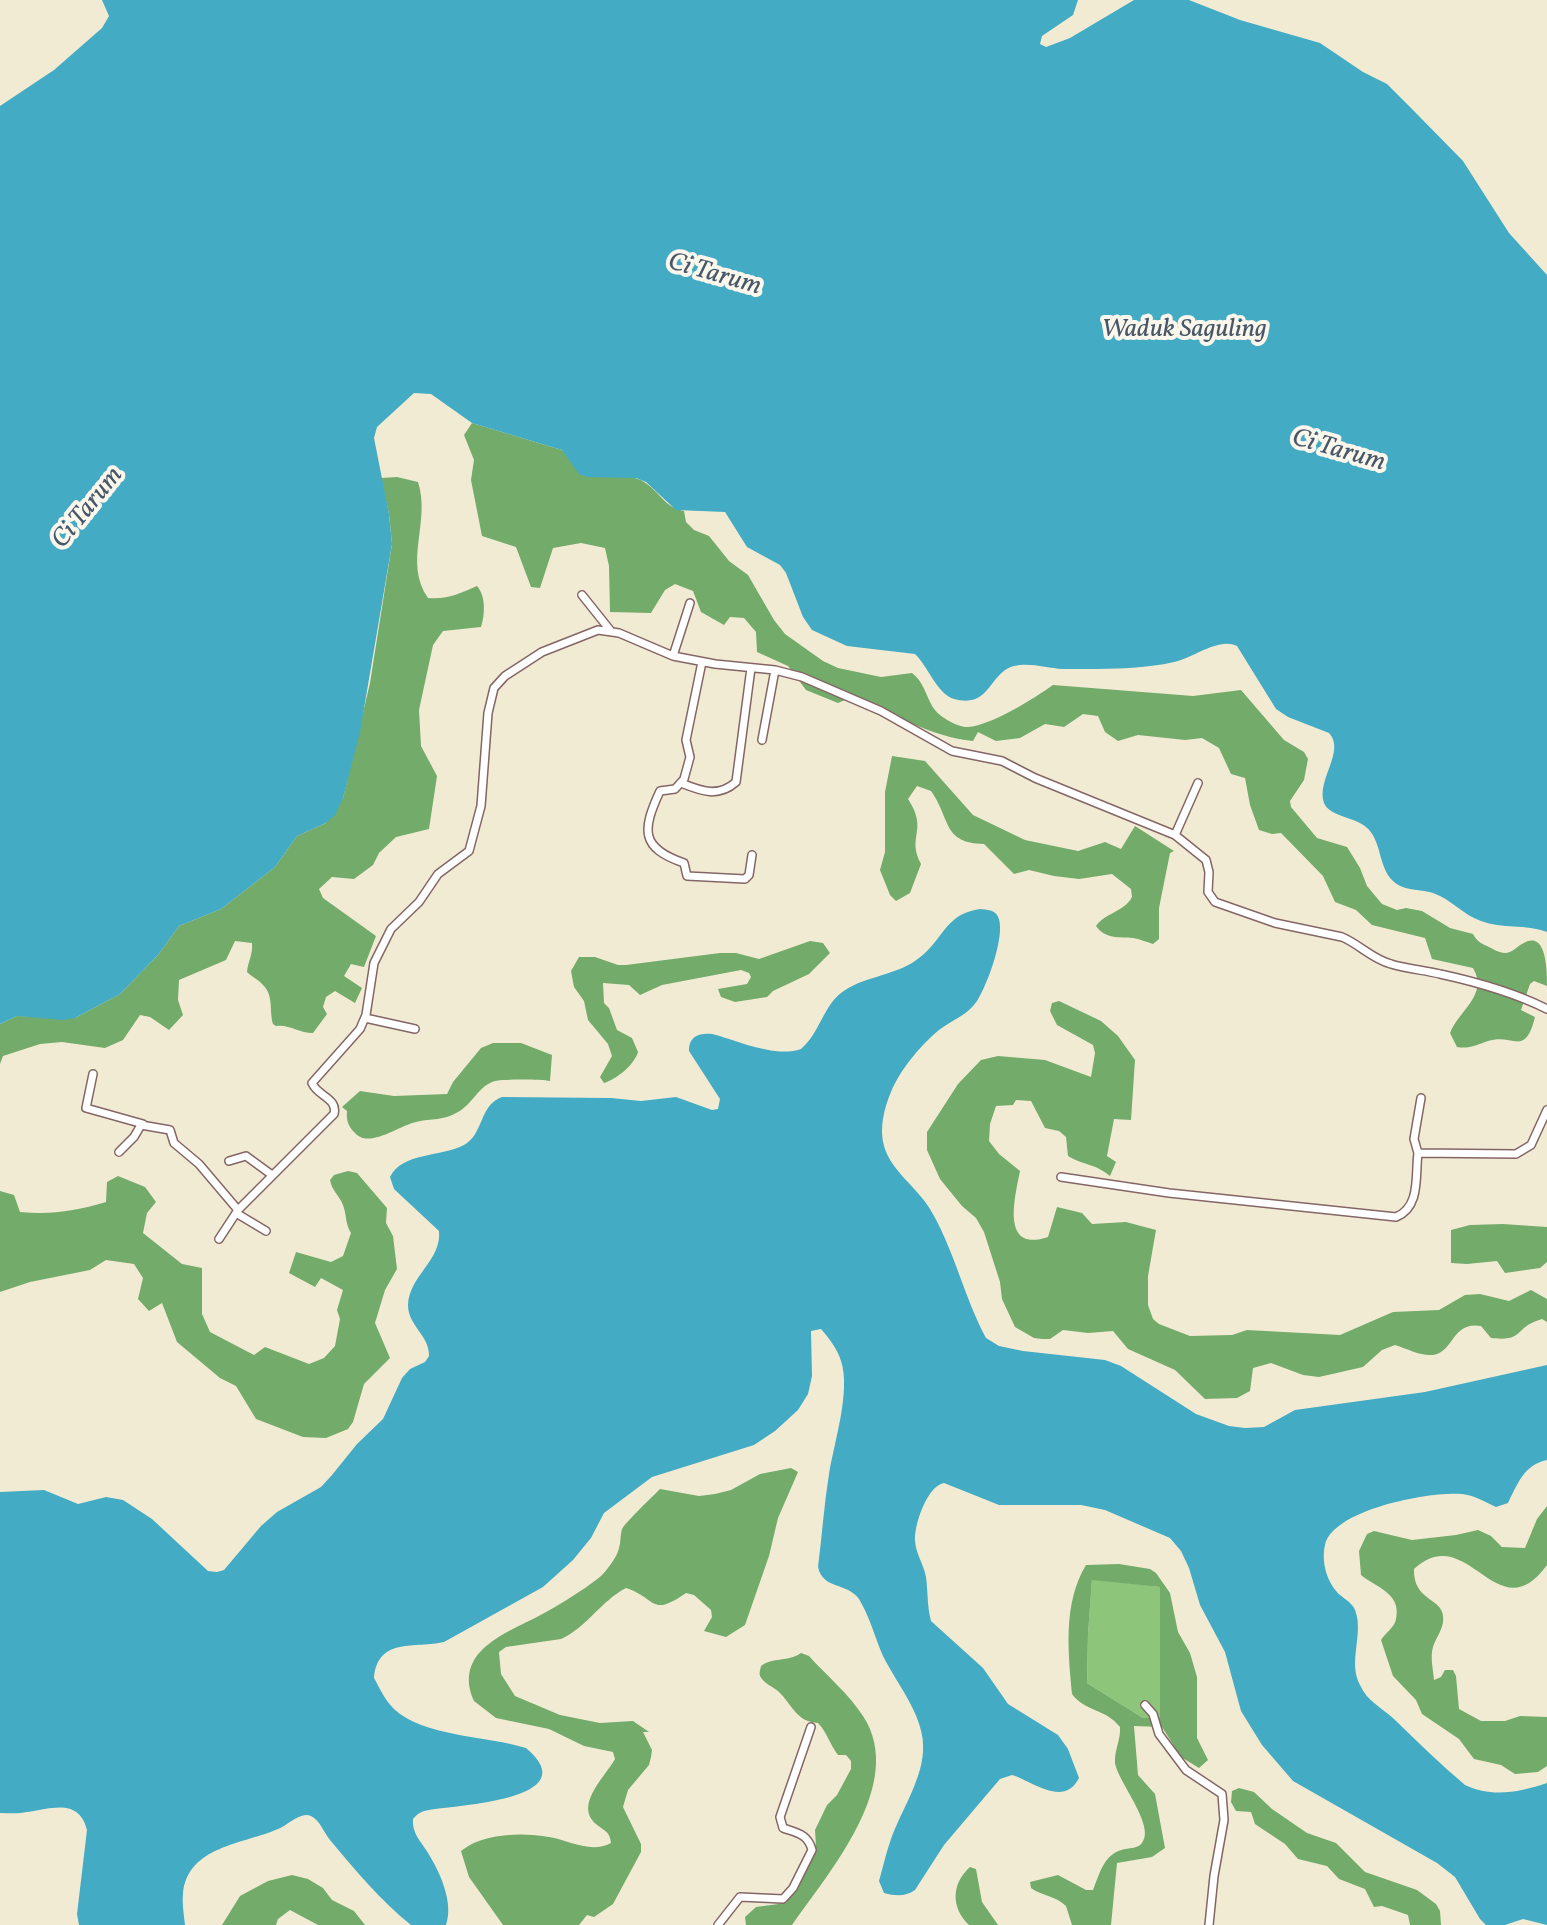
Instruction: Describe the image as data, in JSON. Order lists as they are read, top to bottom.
{
  "water": ["Ci Tarum", "Waduk Saguling"]
}
